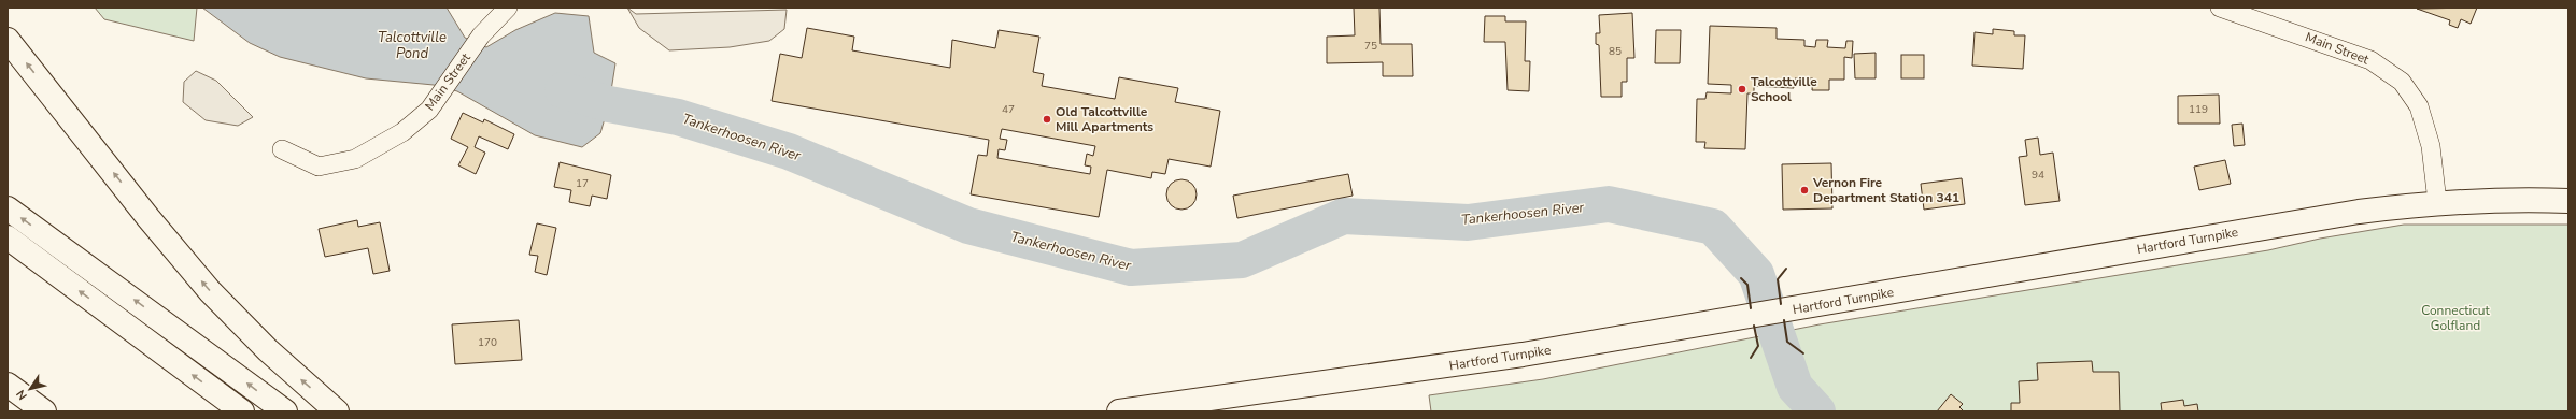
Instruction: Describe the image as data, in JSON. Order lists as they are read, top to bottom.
{
  "streets": {
    "main road": ["Hartford Turnpike"],
    "street": ["Main Street"]
  },
  "crossings": [
    ["Main Street", "Hartford Turnpike"]
  ],
  "water": ["Talcottville Pond", "Tankerhoosen River"],
  "parks": ["Connecticut Golfland"],
  "places": ["Talcottville School", "Old Talcottville Mill Apartments", "Vernon Fire Department Station 341"],
  "house_numbers": [
    "75",
    "85",
    "47",
    "119",
    "94",
    "17",
    "170"
  ],
  "north": "bottom left"
}
